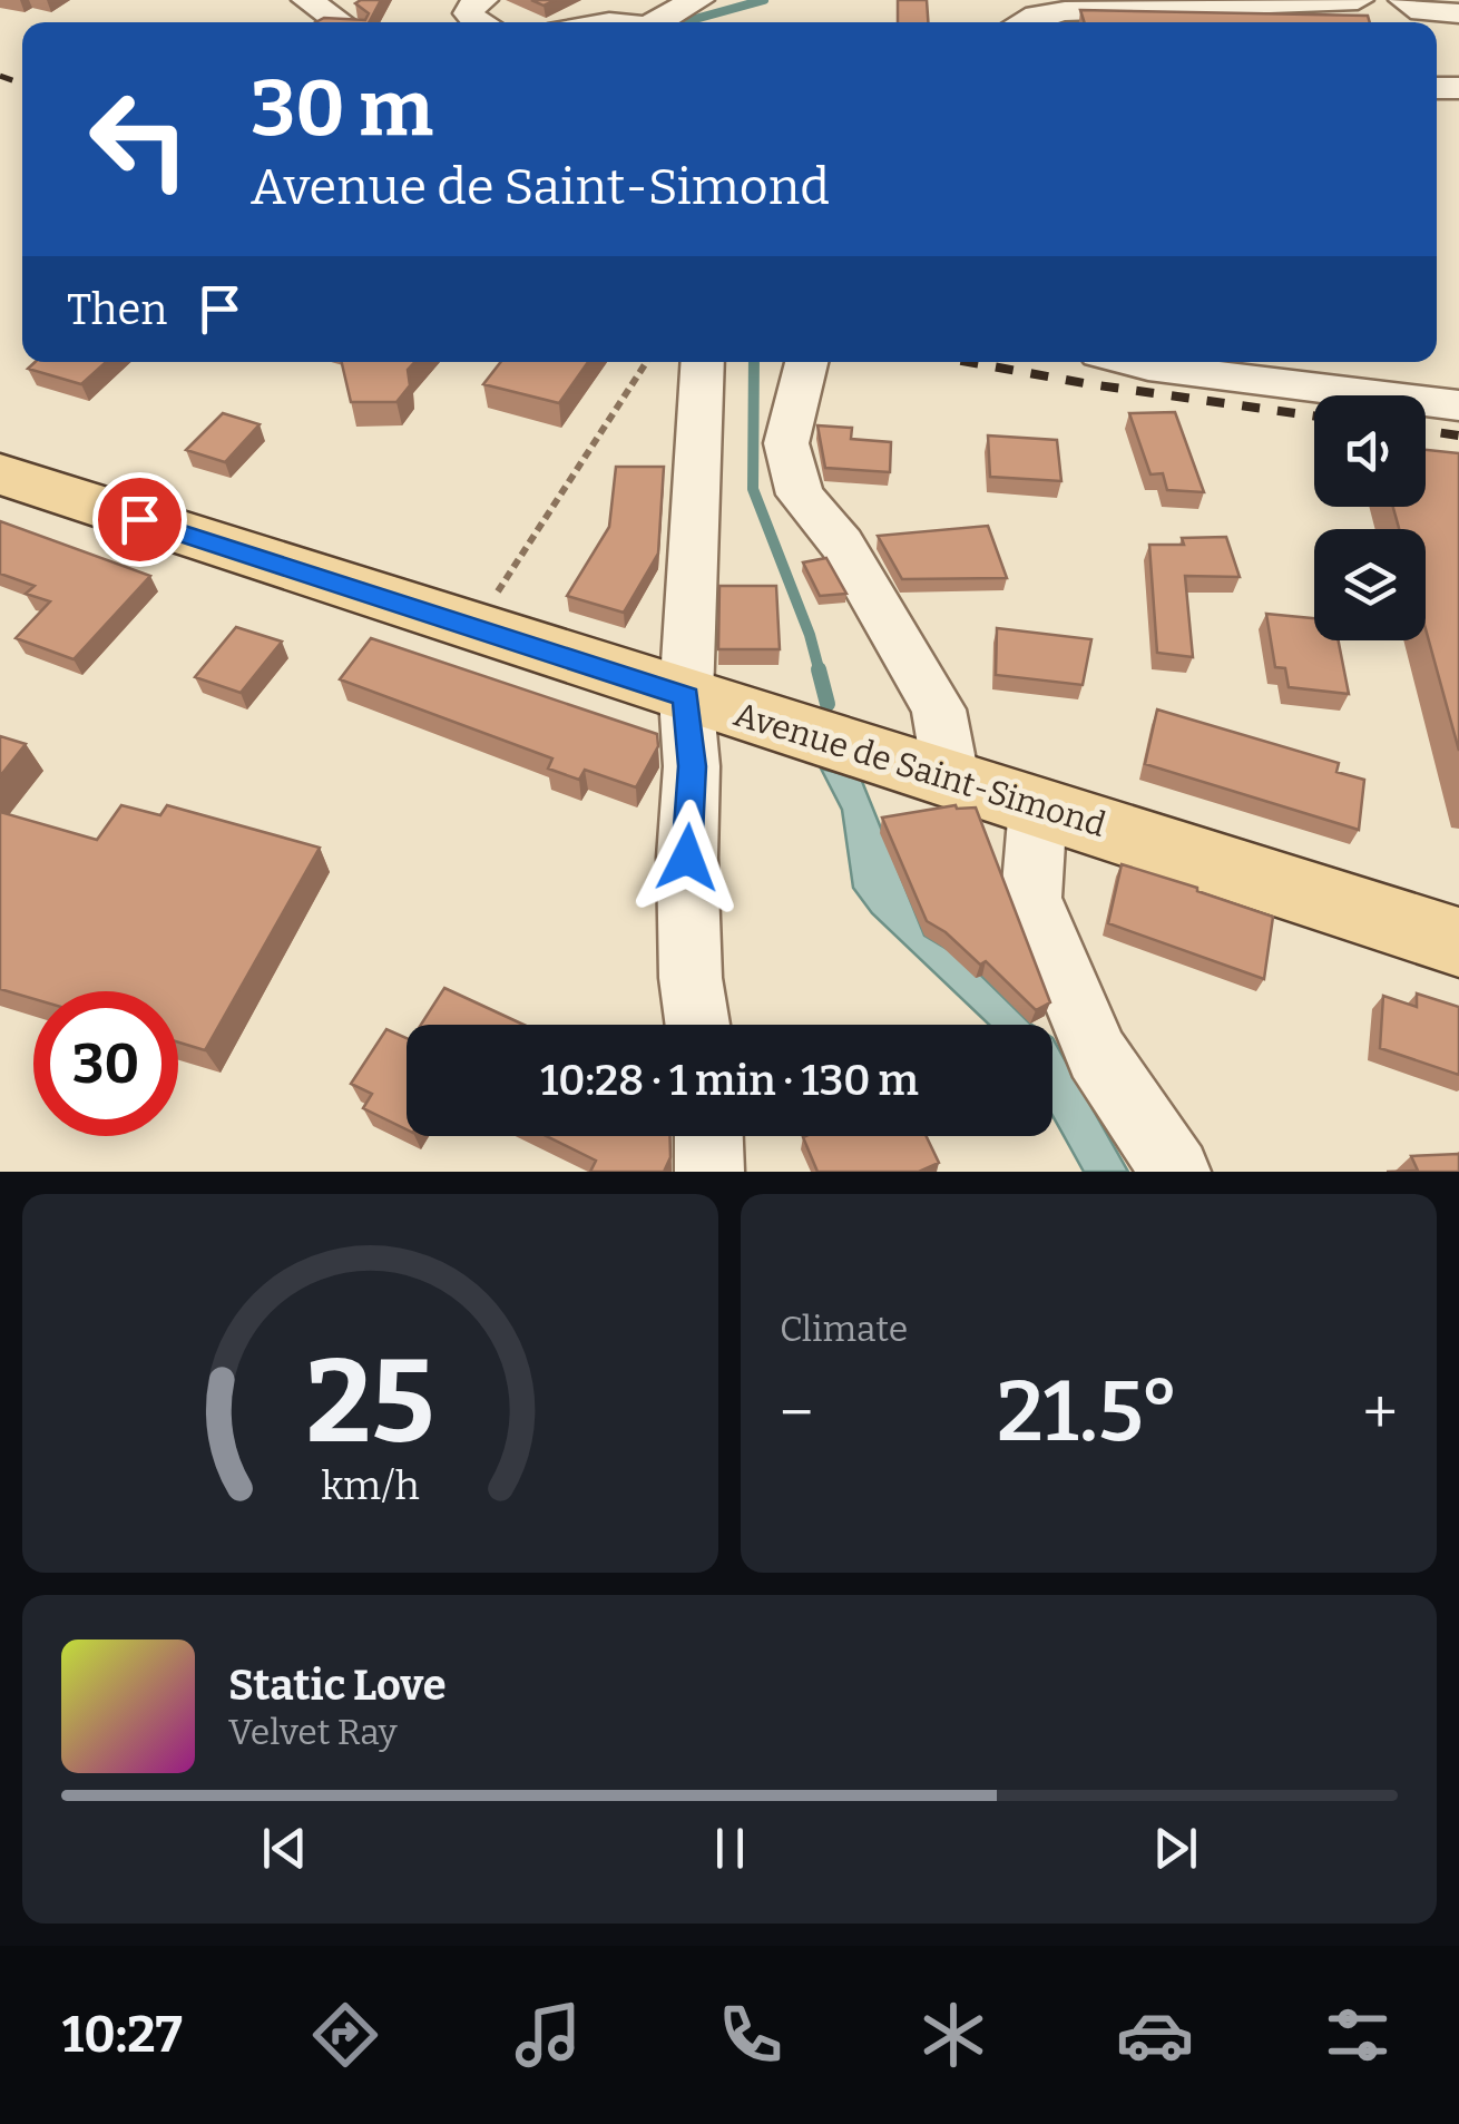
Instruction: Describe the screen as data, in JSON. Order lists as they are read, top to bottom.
{
  "streets": {
    "main road": ["Avenue de Saint-Simond"]
  },
  "page": {
    "turn": ["30 m", "Avenue de Saint-Simond"],
    "then": "Then",
    "limit": "30",
    "trip": "10:28 · 1 min · 130 m",
    "tile": "Climate",
    "heat": ["−", "21.5°", "+"],
    "song": ["Static Love", "Velvet Ray"],
    "tabs": "10:27",
    "gauge": ["25", "km/h"]
  }
}
